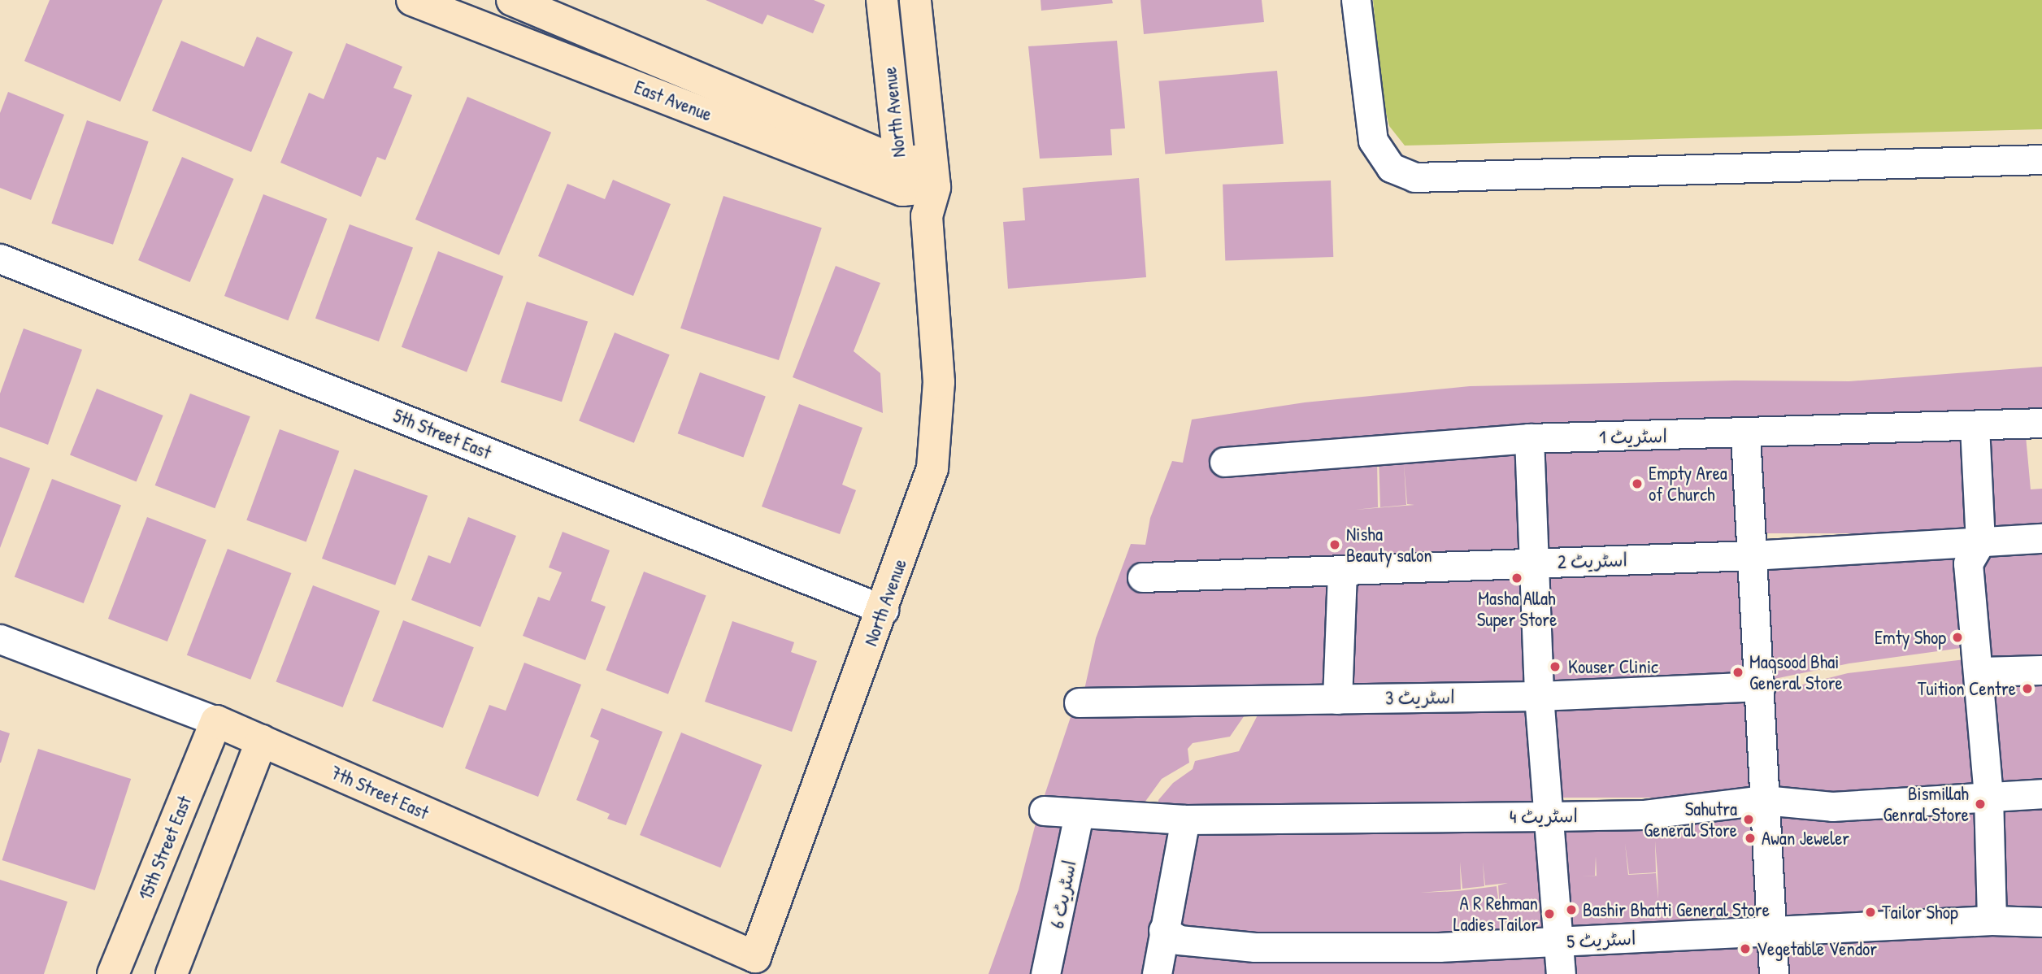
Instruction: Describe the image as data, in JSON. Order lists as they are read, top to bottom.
{
  "streets": {
    "street": [
      "East Avenue",
      "North Avenue",
      "5th Street East",
      "اسٹریٹ 1",
      "اسٹریٹ 2",
      "اسٹریٹ 3",
      "7th Street East",
      "اسٹریٹ 4",
      "15th Street East",
      "اسٹریٹ 6",
      "اسٹریٹ 5"
    ]
  },
  "crossings": [
    ["East Avenue", "North Avenue"],
    ["North Avenue", "5th Street East"],
    ["North Avenue", "7th Street East"],
    ["7th Street East", "15th Street East"],
    ["اسٹریٹ 4", "اسٹریٹ 6"]
  ],
  "places": [
    "Empty Area of Church",
    "Nisha Beauty salon",
    "Masha Allah Super Store",
    "Emty Shop",
    "Kouser Clinic",
    "Maqsood Bhai General Store",
    "Tuition Centre",
    "Bismillah Genral Store",
    "Sahutra General Store",
    "Awan Jeweler",
    "Bashir Bhatti General Store",
    "Tailor Shop",
    "A R Rehman Ladies Tailor",
    "Vegetable Vendor"
  ]
}
